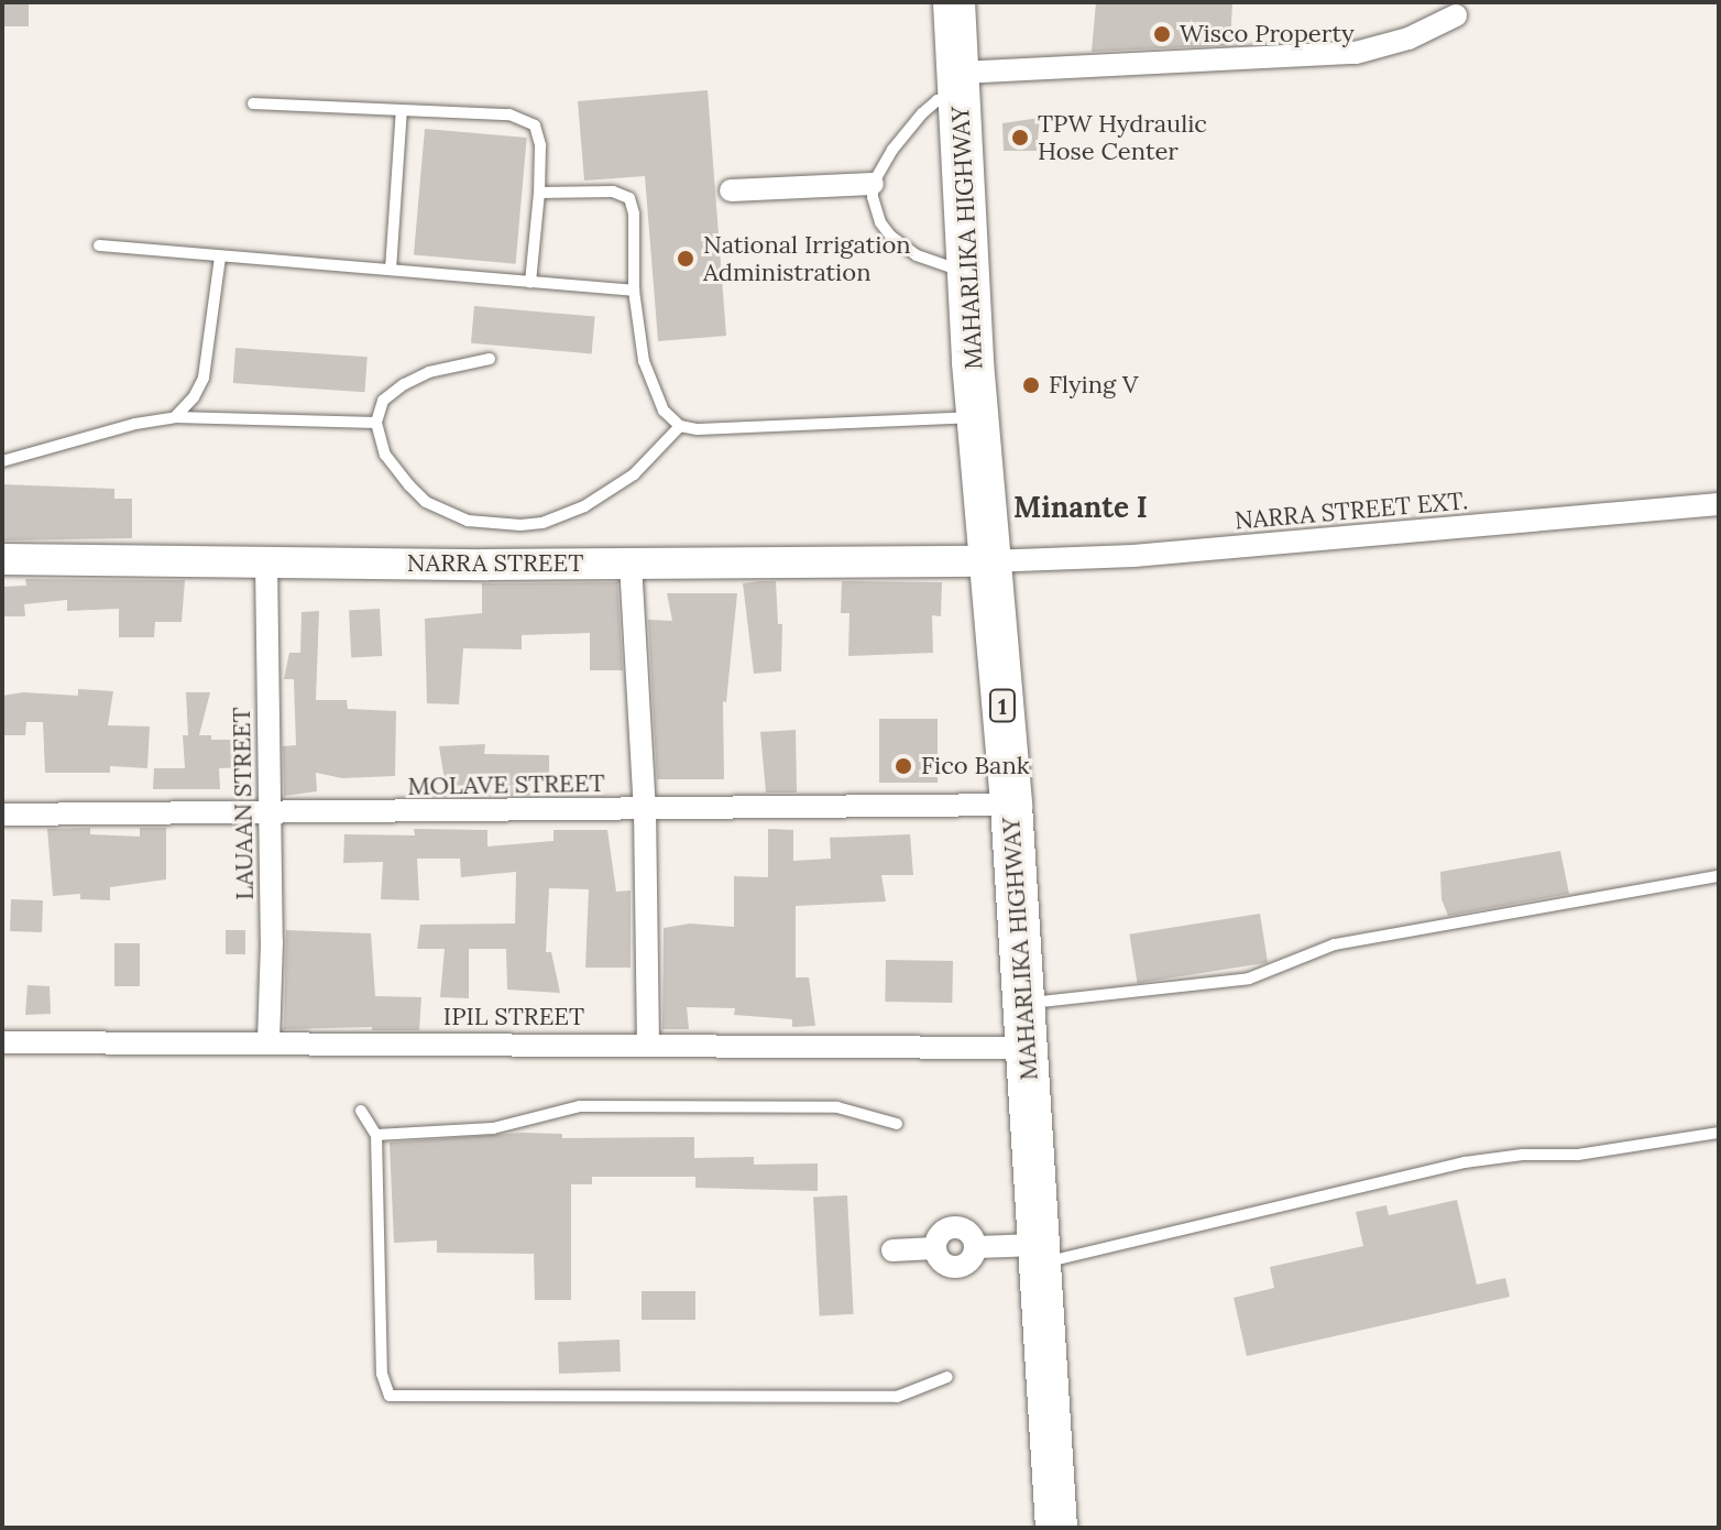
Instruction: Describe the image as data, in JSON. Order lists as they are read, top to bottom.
{
  "streets": {
    "highway": ["MAHARLIKA HIGHWAY", "1"],
    "street": [
      "NARRA STREET EXT.",
      "NARRA STREET",
      "MOLAVE STREET",
      "LAUAAN STREET",
      "IPIL STREET"
    ]
  },
  "crossings": [
    ["MAHARLIKA HIGHWAY", "NARRA STREET EXT."],
    ["MAHARLIKA HIGHWAY", "NARRA STREET"],
    ["MAHARLIKA HIGHWAY", "MOLAVE STREET"],
    ["MAHARLIKA HIGHWAY", "IPIL STREET"],
    ["NARRA STREET EXT.", "NARRA STREET"],
    ["NARRA STREET", "LAUAAN STREET"],
    ["MOLAVE STREET", "LAUAAN STREET"],
    ["LAUAAN STREET", "IPIL STREET"]
  ],
  "districts": ["Minante I"],
  "places": [
    "Wisco Property",
    "TPW Hydraulic Hose Center",
    "National Irrigation Administration",
    "Flying V",
    "Fico Bank"
  ]
}
